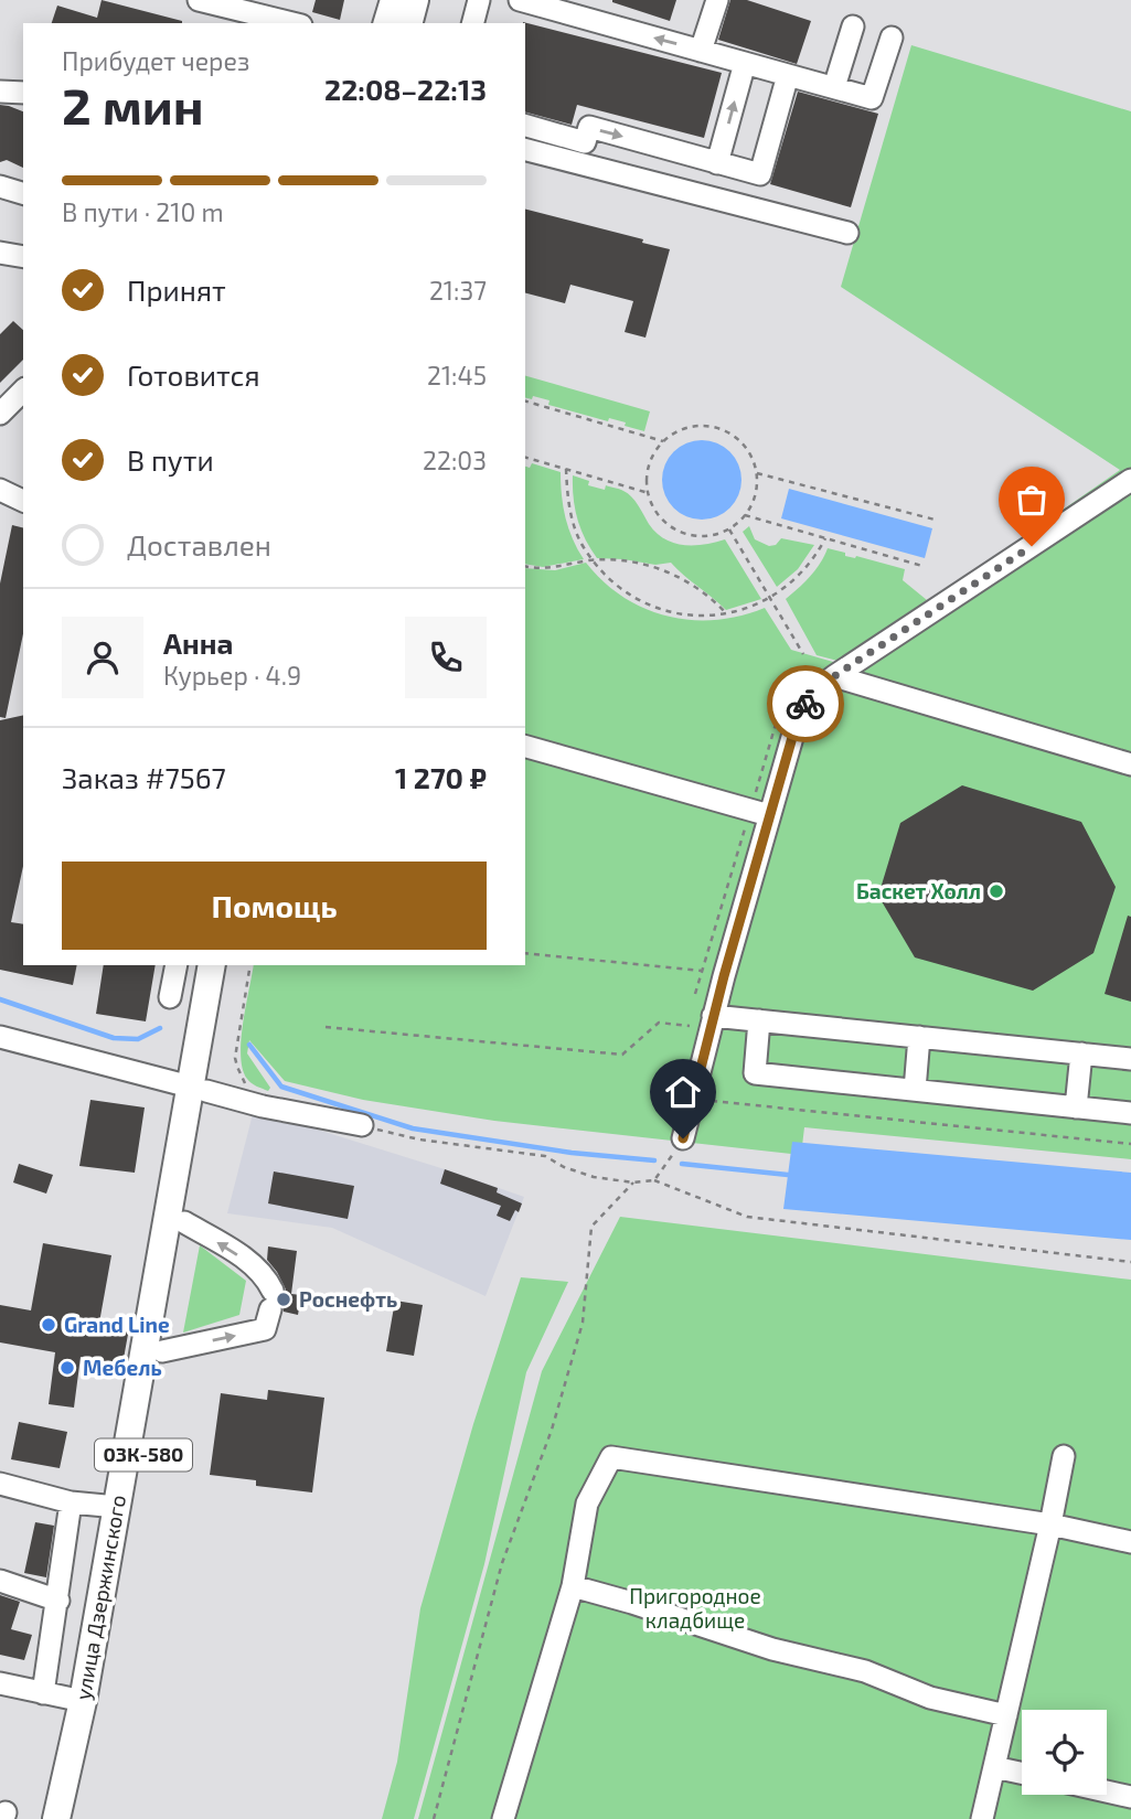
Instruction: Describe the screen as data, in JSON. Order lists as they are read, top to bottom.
{
  "streets": {
    "main road": ["03К-580", "улица Дзержинского"]
  },
  "parks": ["Пригородное кладбище"],
  "places": [
    "Баскет Холл",
    "Роснефть",
    "Grand Line",
    "Мебель"
  ],
  "page": {
    "heading": ["2 мин", "Прибудет через", "22:08–22:13"],
    "panel": [
      "Анна",
      "Курьер · 4.9",
      "Заказ #7567",
      "1 270 ₽"
    ],
    "bar": "В пути · 210 m",
    "list": [
      ["Принят", "21:37"],
      ["Готовится", "21:45"],
      ["В пути", "22:03"],
      "Доставлен"
    ],
    "buttons": "Помощь"
  }
}
